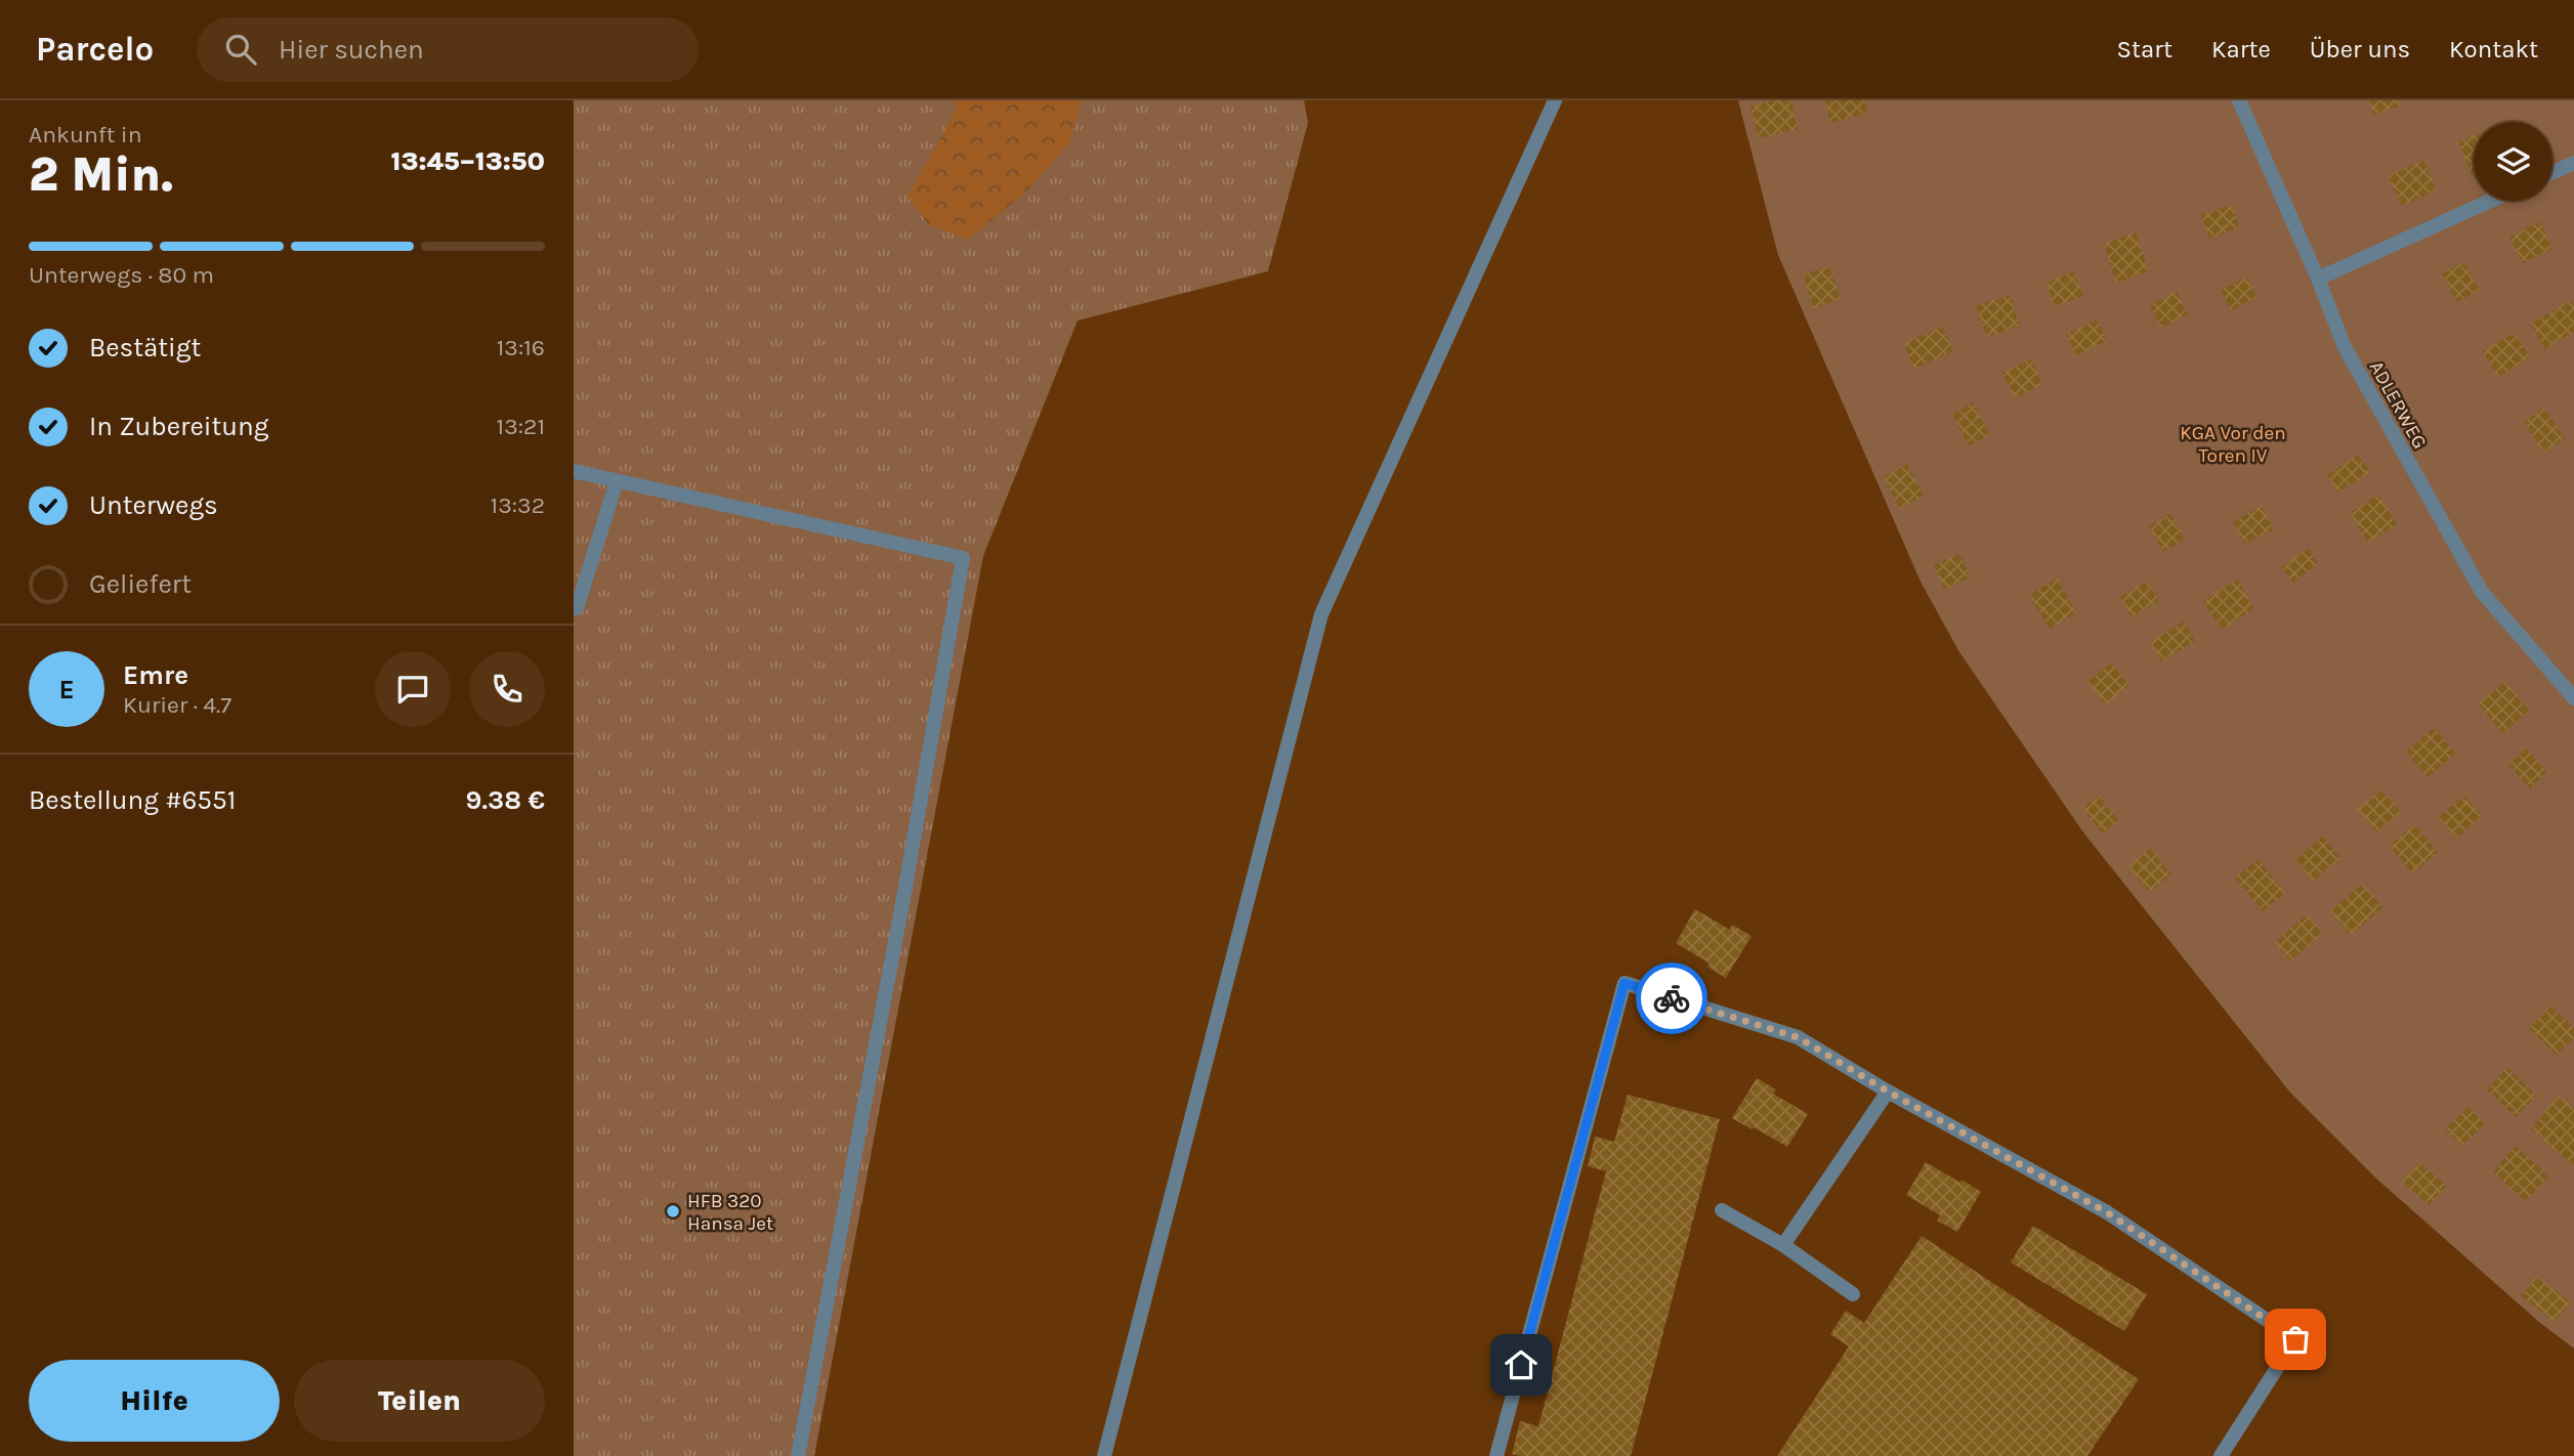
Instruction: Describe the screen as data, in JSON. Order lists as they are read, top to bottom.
{
  "streets": {
    "lane": ["ADLERWEG"]
  },
  "parks": ["KGA Vor den Toren IV"],
  "places": ["HFB 320 Hansa Jet"],
  "page": {
    "header": "Parcelo",
    "search": "Hier suchen",
    "nav": [
      "Start",
      "Karte",
      "Über uns",
      "Kontakt"
    ],
    "heading": ["2 Min.", "Ankunft in", "13:45–13:50"],
    "panel": [
      "Emre",
      "Kurier · 4.7",
      "Bestellung #6551",
      "9.38 €"
    ],
    "bar": "Unterwegs · 80 m",
    "list": [
      ["Bestätigt", "13:16"],
      ["In Zubereitung", "13:21"],
      ["Unterwegs", "13:32"],
      "Geliefert"
    ],
    "round": "E",
    "buttons": ["Hilfe", "Teilen"]
  }
}
